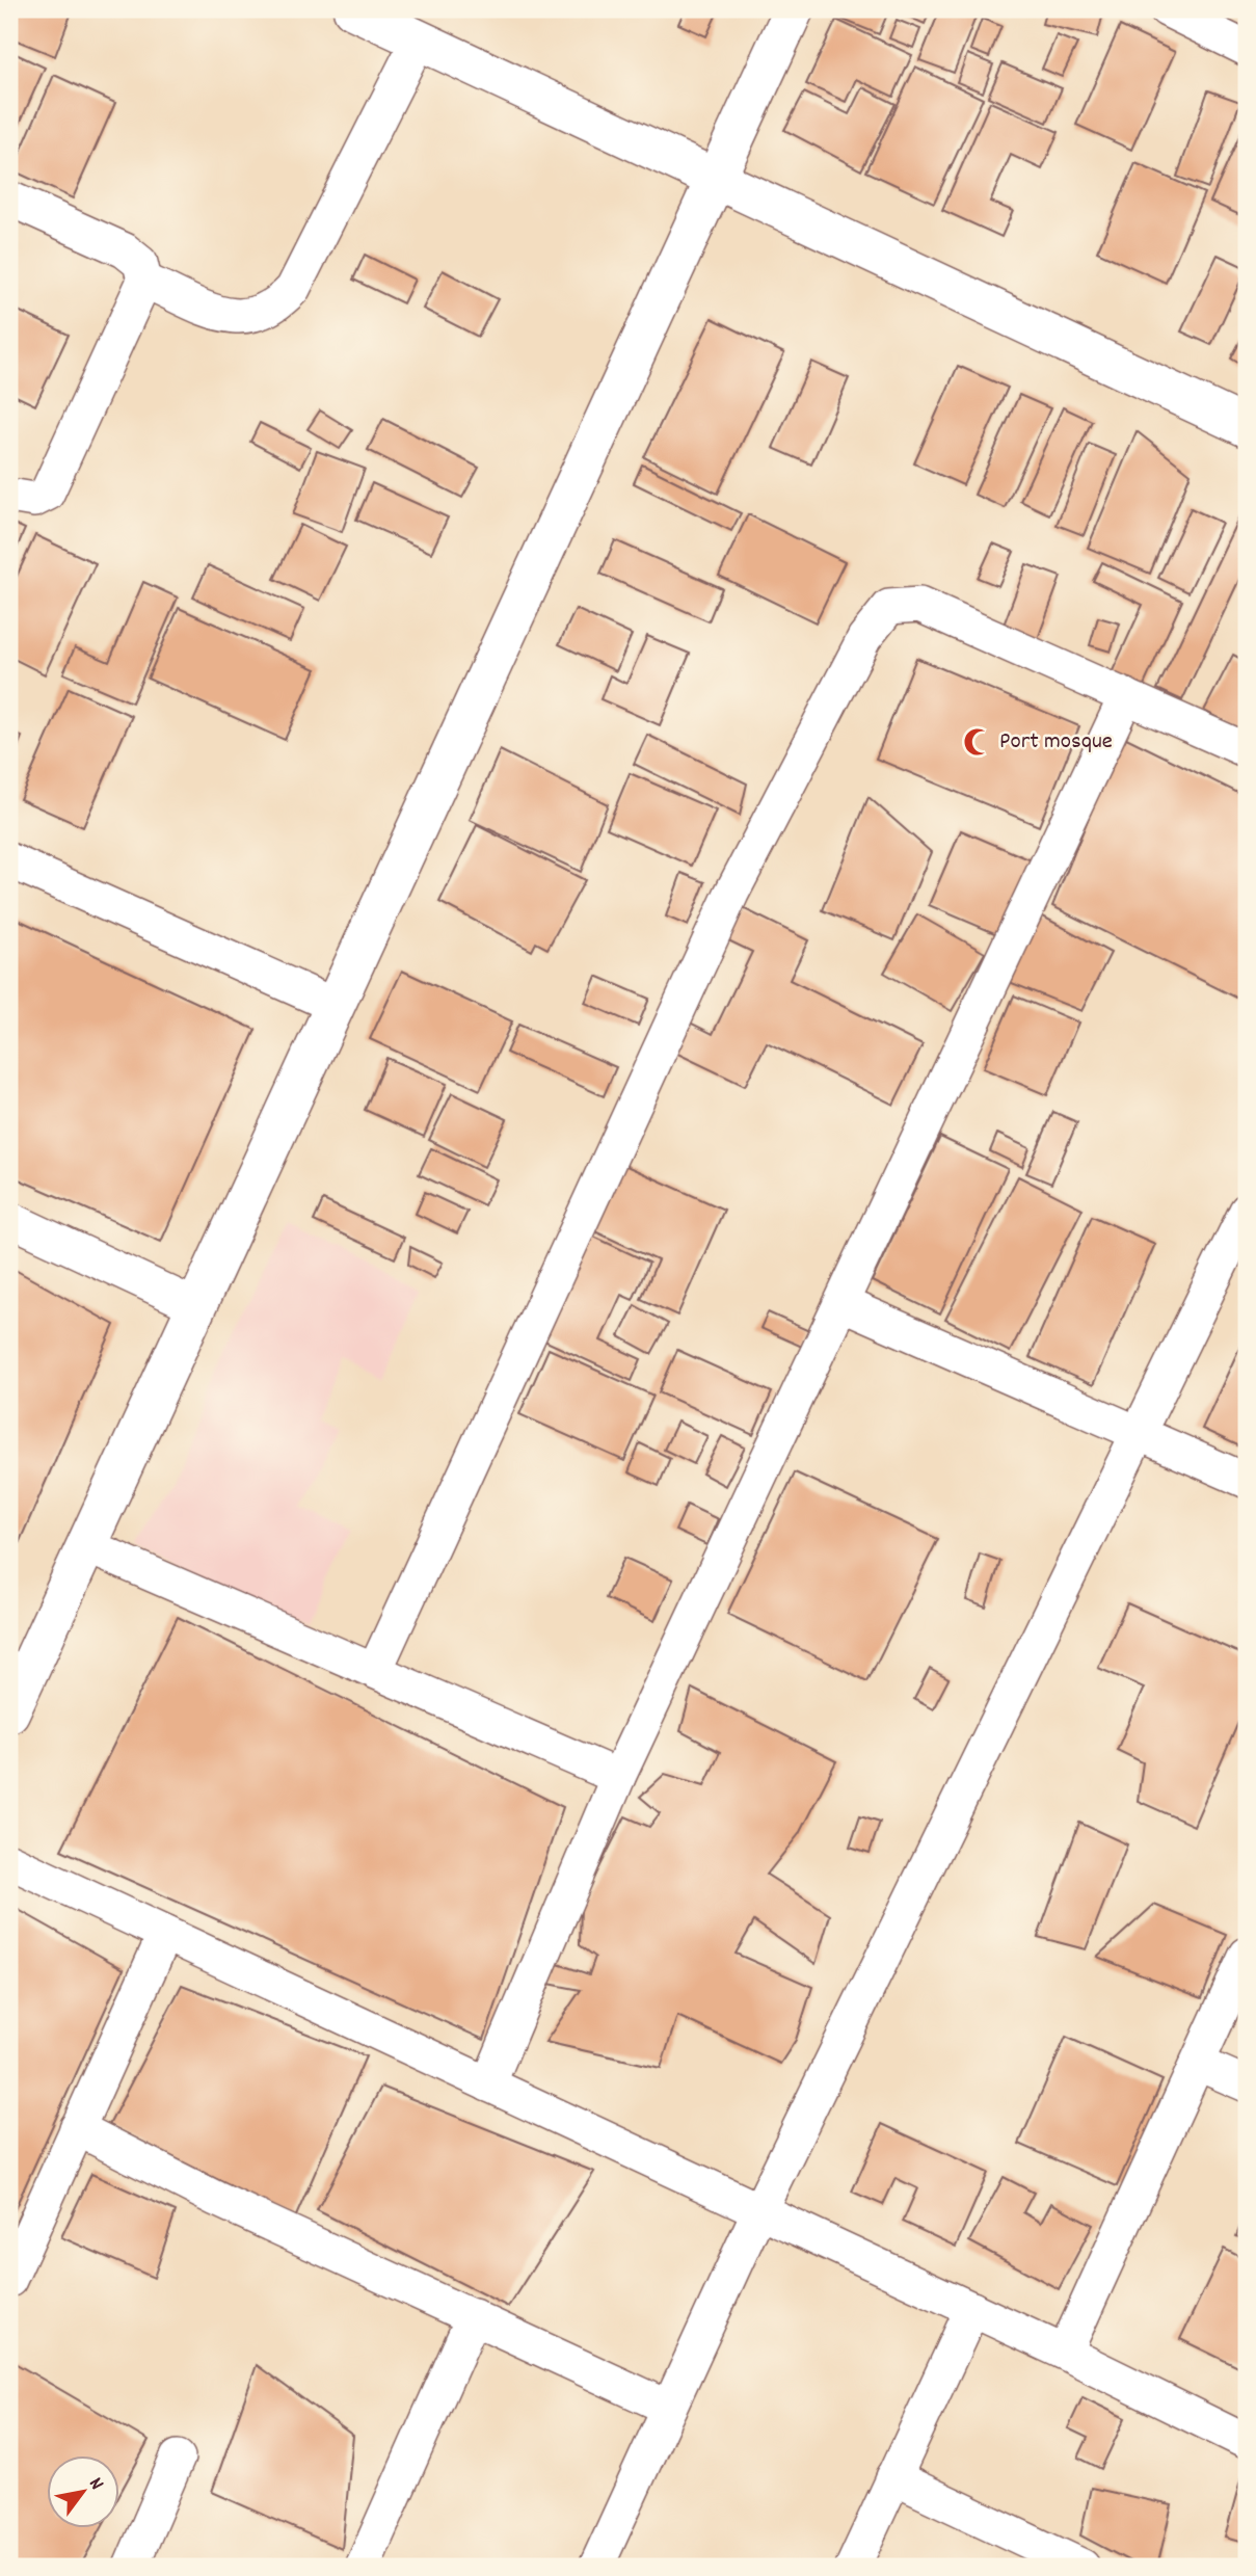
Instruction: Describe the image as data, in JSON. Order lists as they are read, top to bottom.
{
  "places": {
    "mosque": ["Port mosque"]
  },
  "north": "top right"
}
